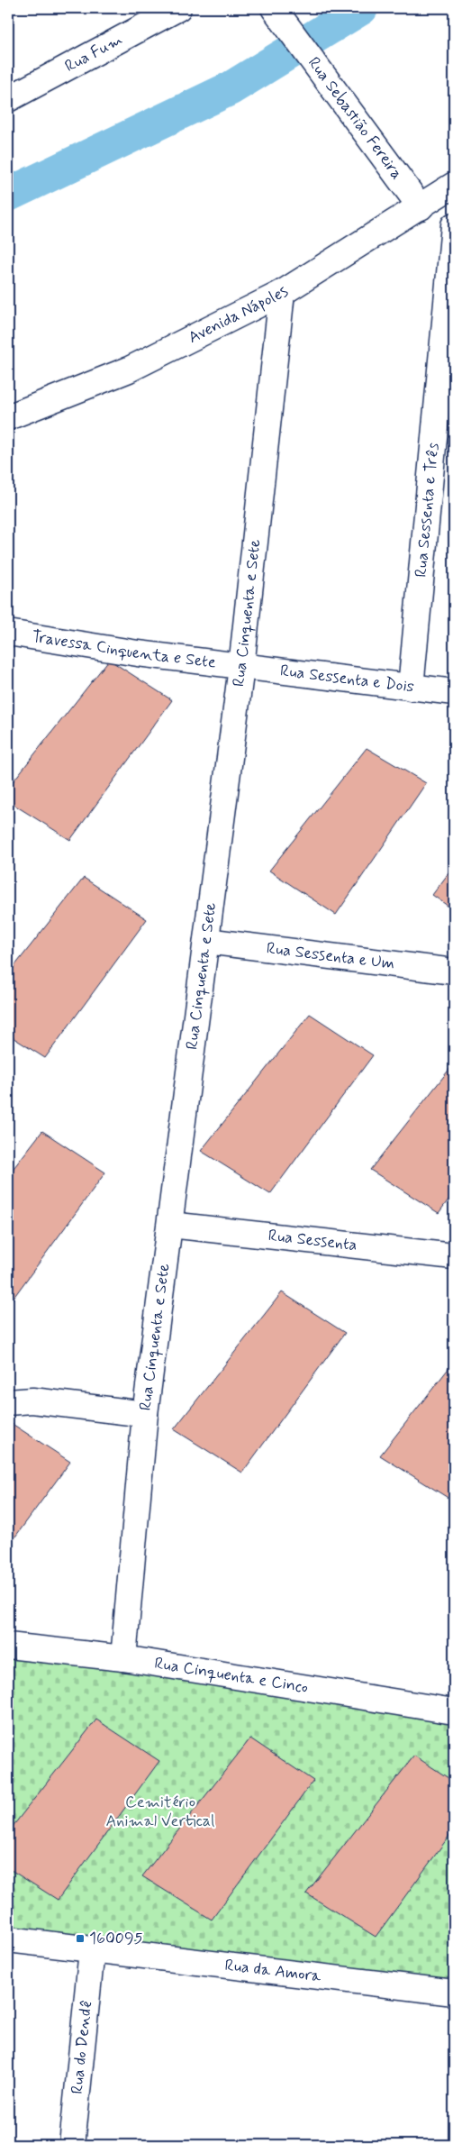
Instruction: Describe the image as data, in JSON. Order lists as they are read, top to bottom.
{
  "streets": {
    "street": [
      "Rua Fum",
      "Rua Sebastião Fereira",
      "Avenida Nápoles",
      "Rua Sessenta e Três",
      "Rua Cinquenta e Sete",
      "Travessa Cinquenta e Sete",
      "Rua Sessenta e Dois",
      "Rua Sessenta e Um",
      "Rua Sessenta",
      "Rua Cinquenta e Cinco",
      "Rua da Amora",
      "Rua do Dendê"
    ]
  },
  "crossings": [
    ["Rua Sebastião Fereira", "Avenida Nápoles"],
    ["Avenida Nápoles", "Rua Cinquenta e Sete"],
    ["Rua Sessenta e Três", "Rua Sessenta e Dois"],
    ["Rua Cinquenta e Sete", "Travessa Cinquenta e Sete"],
    ["Rua Cinquenta e Sete", "Rua Sessenta e Dois"],
    ["Rua Cinquenta e Sete", "Rua Sessenta e Um"],
    ["Rua Cinquenta e Sete", "Rua Sessenta"],
    ["Rua Cinquenta e Sete", "Rua Cinquenta e Cinco"],
    ["Travessa Cinquenta e Sete", "Rua Sessenta e Dois"],
    ["Rua da Amora", "Rua do Dendê"]
  ],
  "parks": ["Cemitério Animal Vertical"],
  "places": {
    "transit": ["160095"]
  }
}
